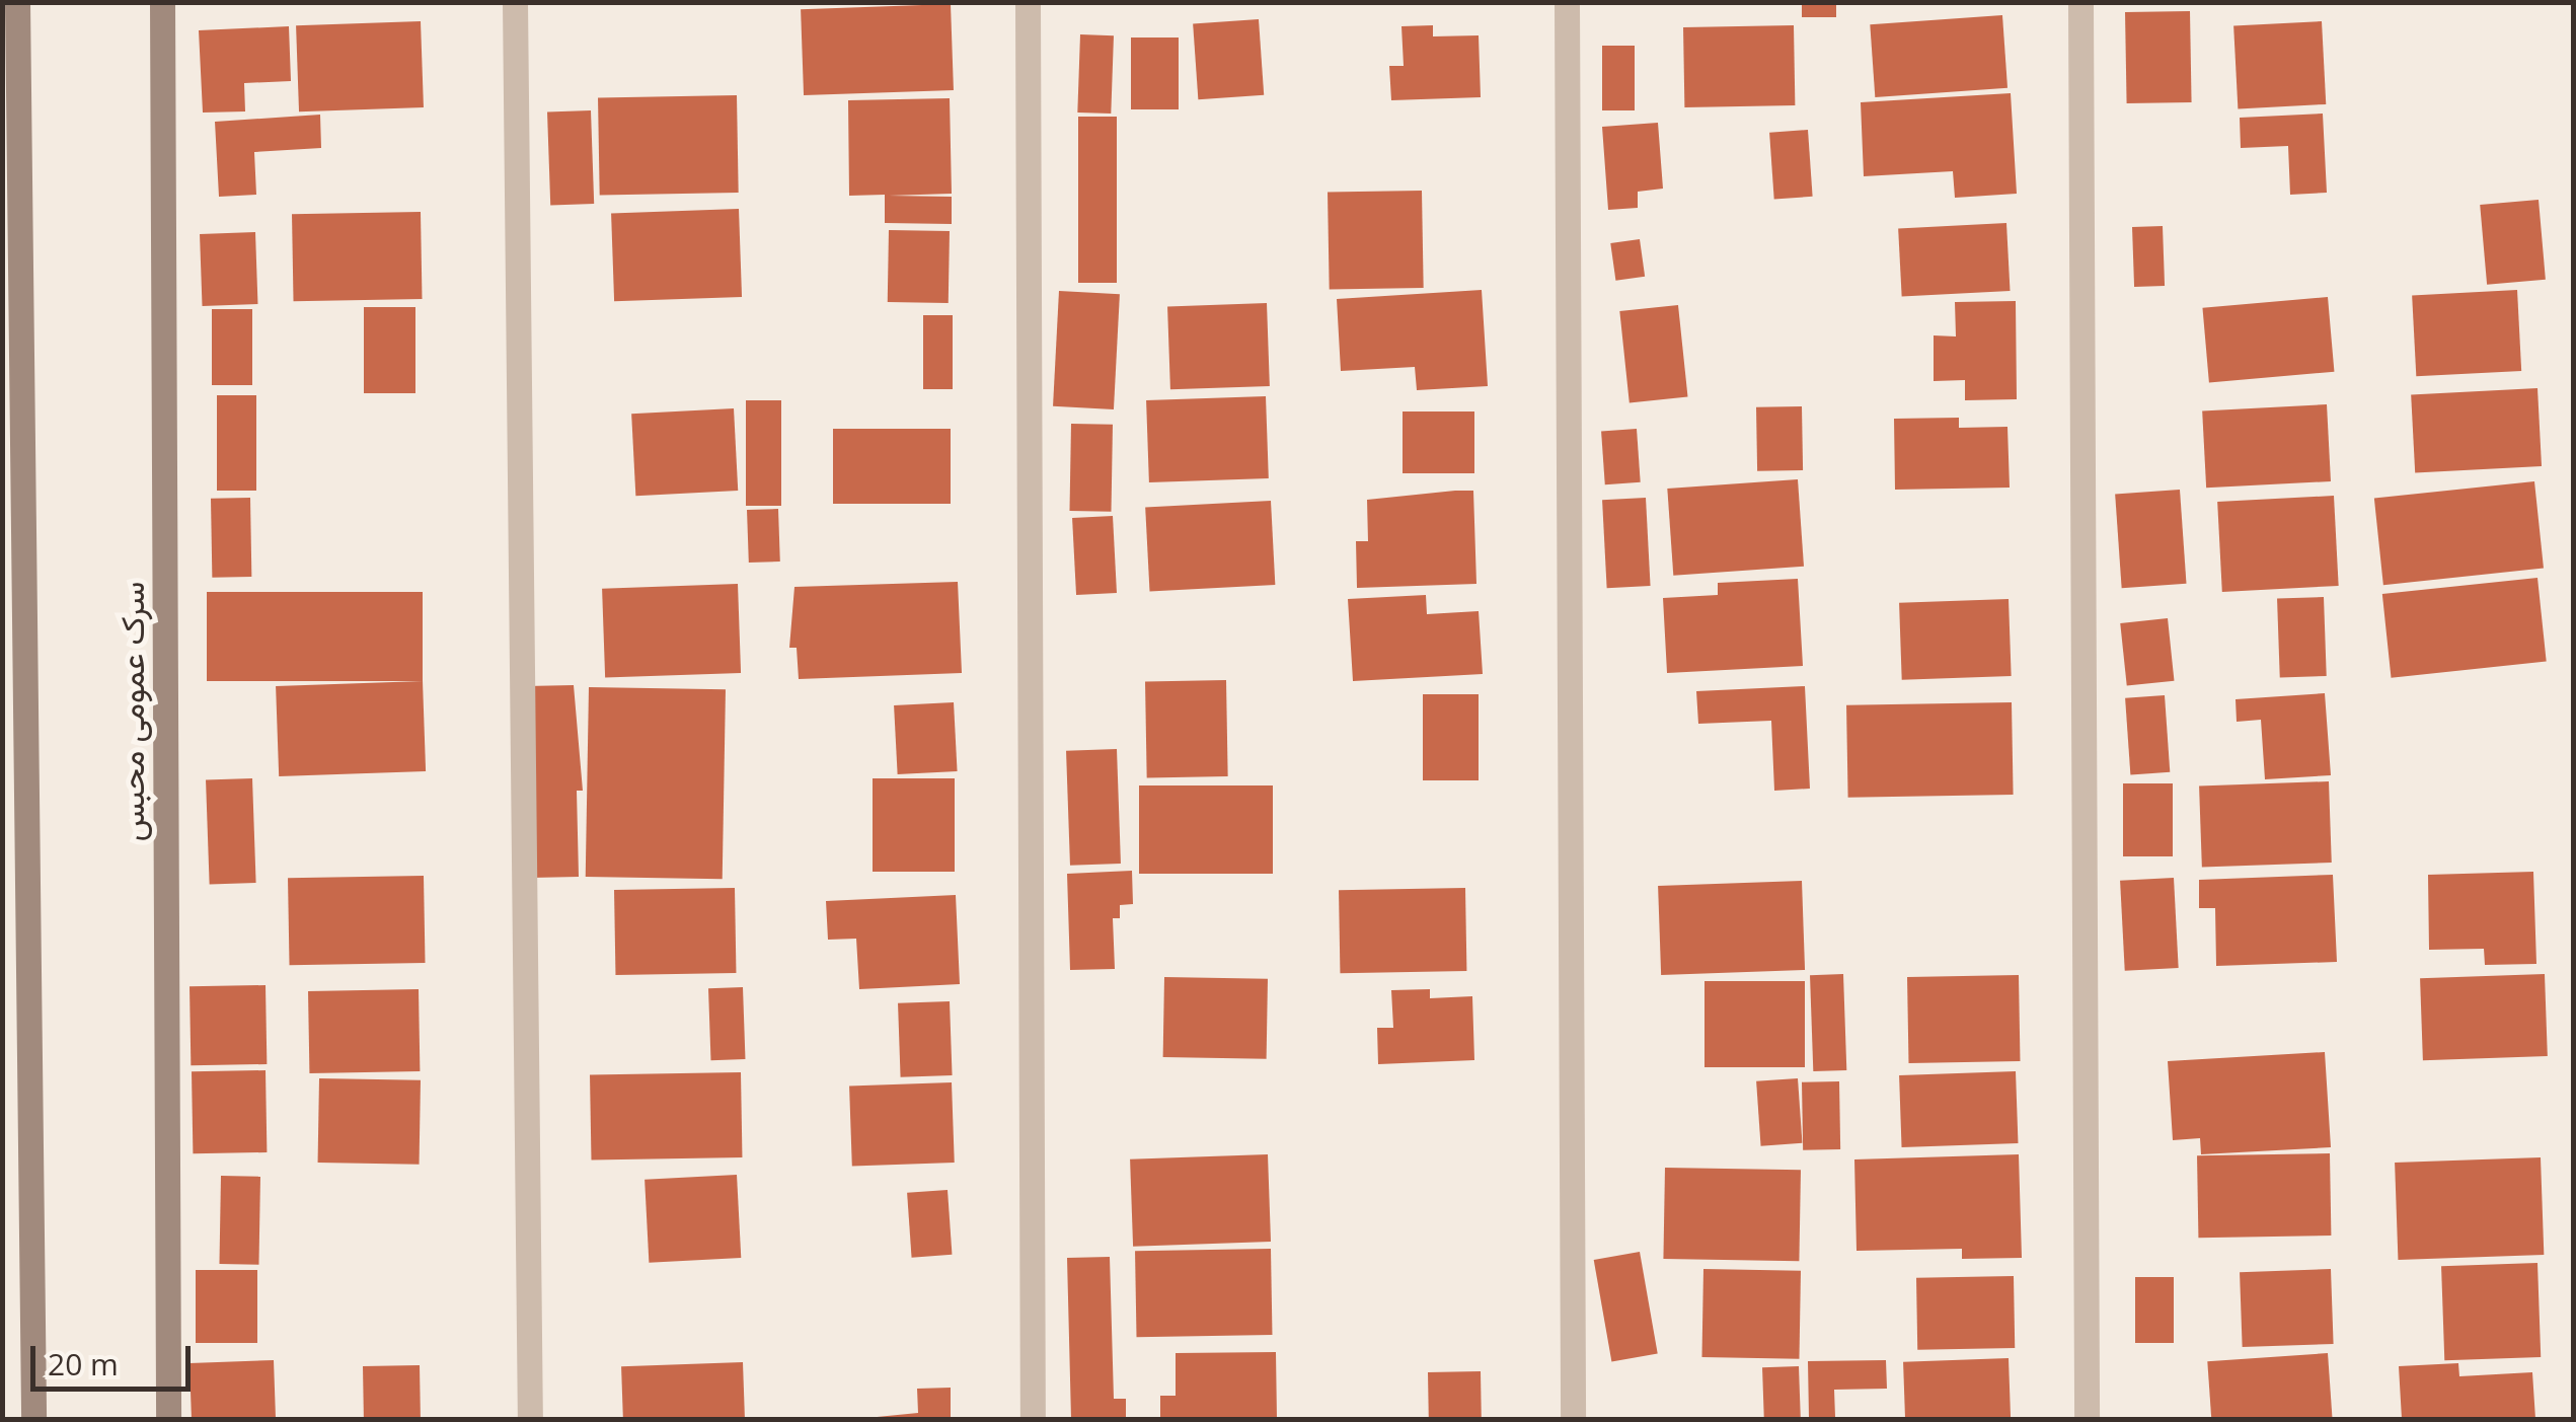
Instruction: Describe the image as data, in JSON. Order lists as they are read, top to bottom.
{
  "streets": {
    "street": ["سرک عمومی محبس"]
  },
  "scale_bar": "20 m"
}
